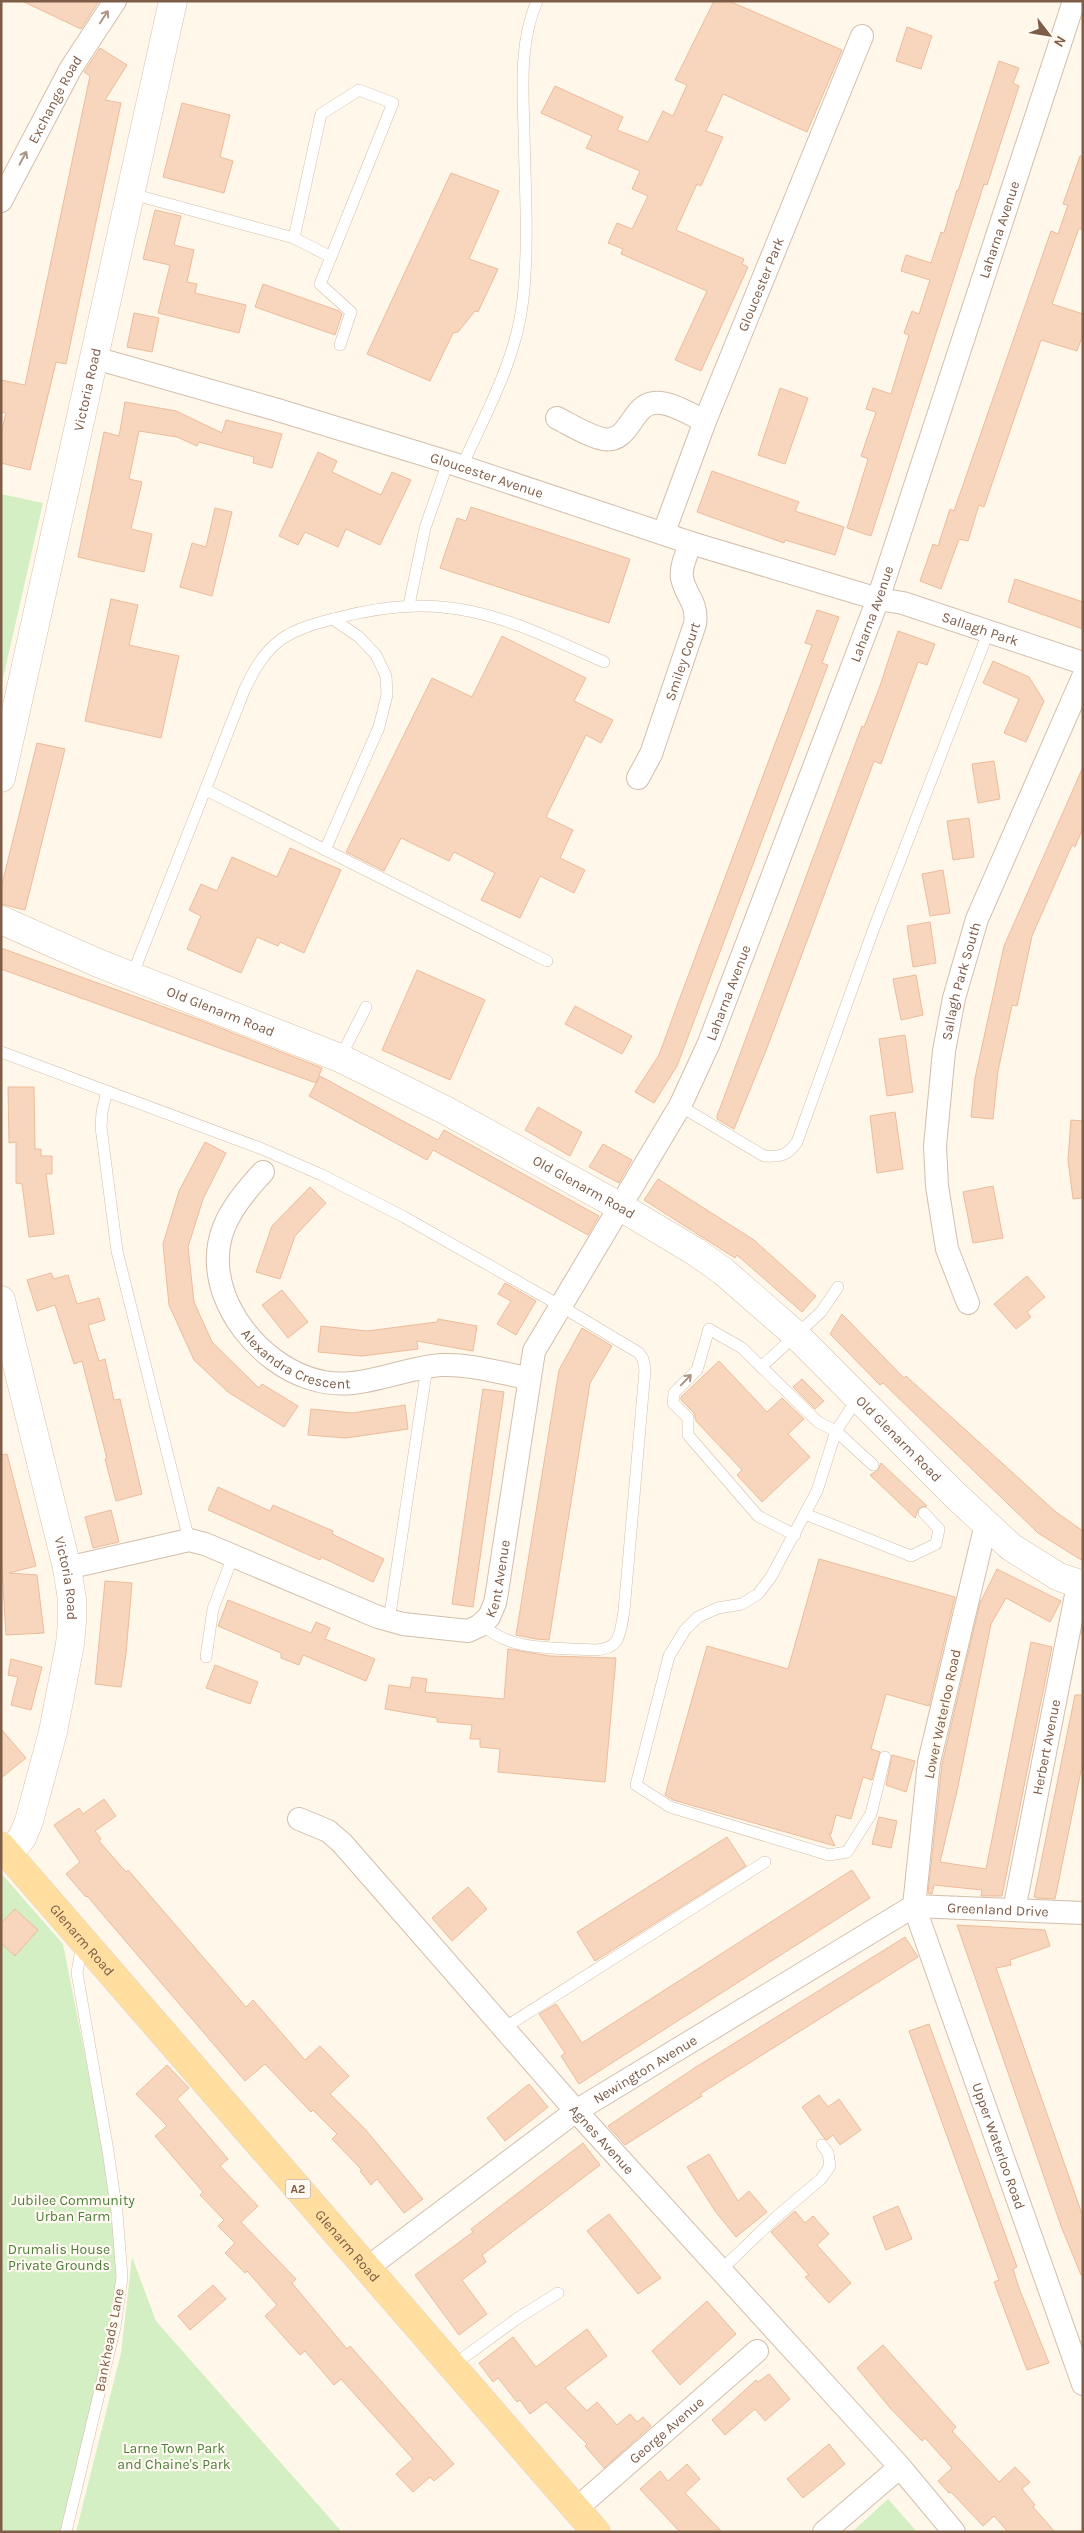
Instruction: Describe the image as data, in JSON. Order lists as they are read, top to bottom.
{
  "streets": {
    "main road": ["Glenarm Road", "A2"],
    "street": [
      "Exchange Road",
      "Laharna Avenue",
      "Gloucester Park",
      "Victoria Road",
      "Gloucester Avenue",
      "Sallagh Park",
      "Smiley Court",
      "Sallagh Park South",
      "Old Glenarm Road",
      "Alexandra Crescent",
      "Kent Avenue",
      "Lower Waterloo Road",
      "Herbert Avenue",
      "Greenland Drive",
      "Newington Avenue",
      "Agnes Avenue",
      "Upper Waterloo Road",
      "George Avenue"
    ],
    "lane": ["Bankheads Lane"]
  },
  "crossings": [
    ["Laharna Avenue", "Gloucester Avenue"],
    ["Laharna Avenue", "Sallagh Park"],
    ["Laharna Avenue", "Old Glenarm Road"],
    ["Laharna Avenue", "Kent Avenue"],
    ["Gloucester Park", "Gloucester Avenue"],
    ["Victoria Road", "Gloucester Avenue"],
    ["Victoria Road", "Glenarm Road"],
    ["Gloucester Avenue", "Sallagh Park"],
    ["Gloucester Avenue", "Smiley Court"],
    ["Old Glenarm Road", "Kent Avenue"],
    ["Old Glenarm Road", "Lower Waterloo Road"],
    ["Old Glenarm Road", "Herbert Avenue"],
    ["Alexandra Crescent", "Kent Avenue"],
    ["Lower Waterloo Road", "Greenland Drive"],
    ["Lower Waterloo Road", "Newington Avenue"],
    ["Lower Waterloo Road", "Upper Waterloo Road"],
    ["Herbert Avenue", "Greenland Drive"],
    ["Greenland Drive", "Newington Avenue"],
    ["Greenland Drive", "Upper Waterloo Road"],
    ["Glenarm Road", "Newington Avenue"],
    ["Glenarm Road", "Bankheads Lane"],
    ["Glenarm Road", "George Avenue"],
    ["Newington Avenue", "Agnes Avenue"],
    ["Newington Avenue", "Upper Waterloo Road"]
  ],
  "one_way": ["Exchange Road"],
  "parks": ["Jubilee Community Urban Farm", "Drumalis House Private Grounds", "Larne Town Park and Chaine's Park"],
  "north": "bottom right"
}
